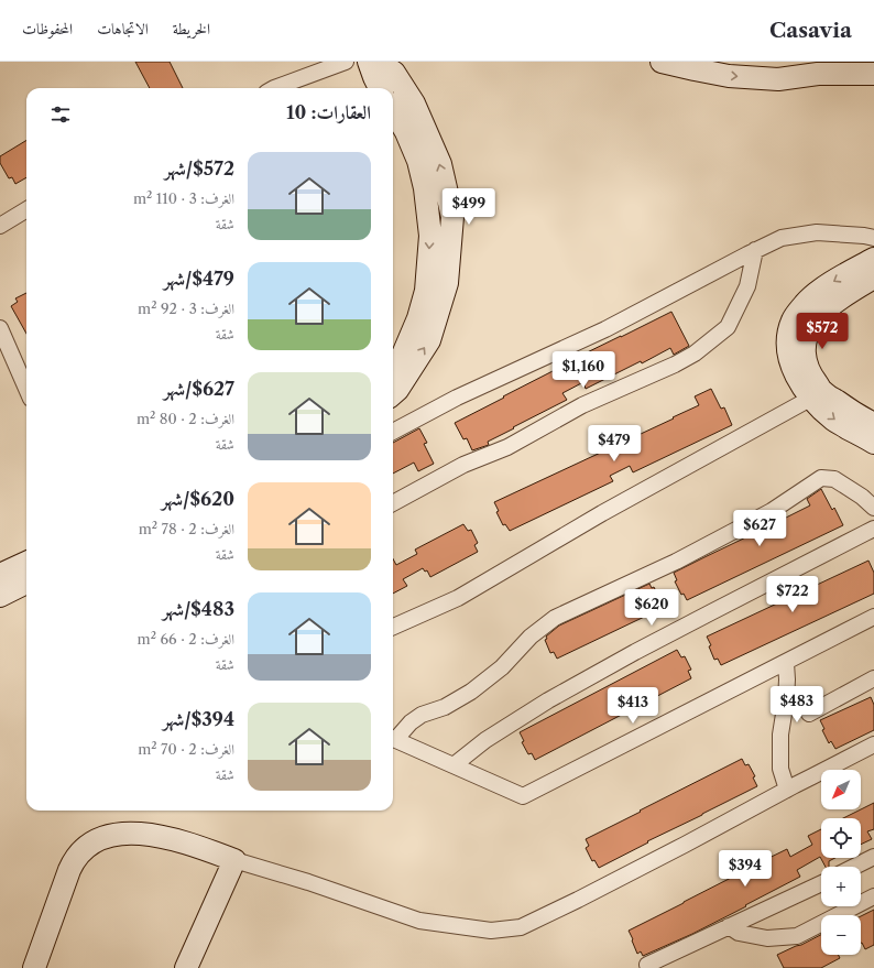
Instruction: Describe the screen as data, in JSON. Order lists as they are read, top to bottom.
{
  "north": "bottom left",
  "page": {
    "header": "Casavia",
    "nav": ["الخريطة", "الاتجاهات", "المحفوظات"],
    "heading": "العقارات: 10",
    "list": [
      {
        "name": "$572/شهر",
        "note": "الغرف: 3 · 110 m² · شقة"
      },
      {
        "name": "$479/شهر",
        "note": "الغرف: 3 · 92 m² · شقة"
      },
      {
        "name": "$627/شهر",
        "note": "الغرف: 2 · 80 m² · شقة"
      },
      {
        "name": "$620/شهر",
        "note": "الغرف: 2 · 78 m² · شقة"
      },
      {
        "name": "$483/شهر",
        "note": "الغرف: 2 · 66 m² · شقة"
      },
      {
        "name": "$394/شهر",
        "note": "الغرف: 2 · 70 m² · شقة"
      }
    ],
    "price": [
      "$499",
      "$572",
      "$1,160",
      "$479",
      "$627",
      "$722",
      "$620",
      "$483",
      "$413",
      "$394"
    ],
    "map_buttons": ["+", "−"]
  }
}
